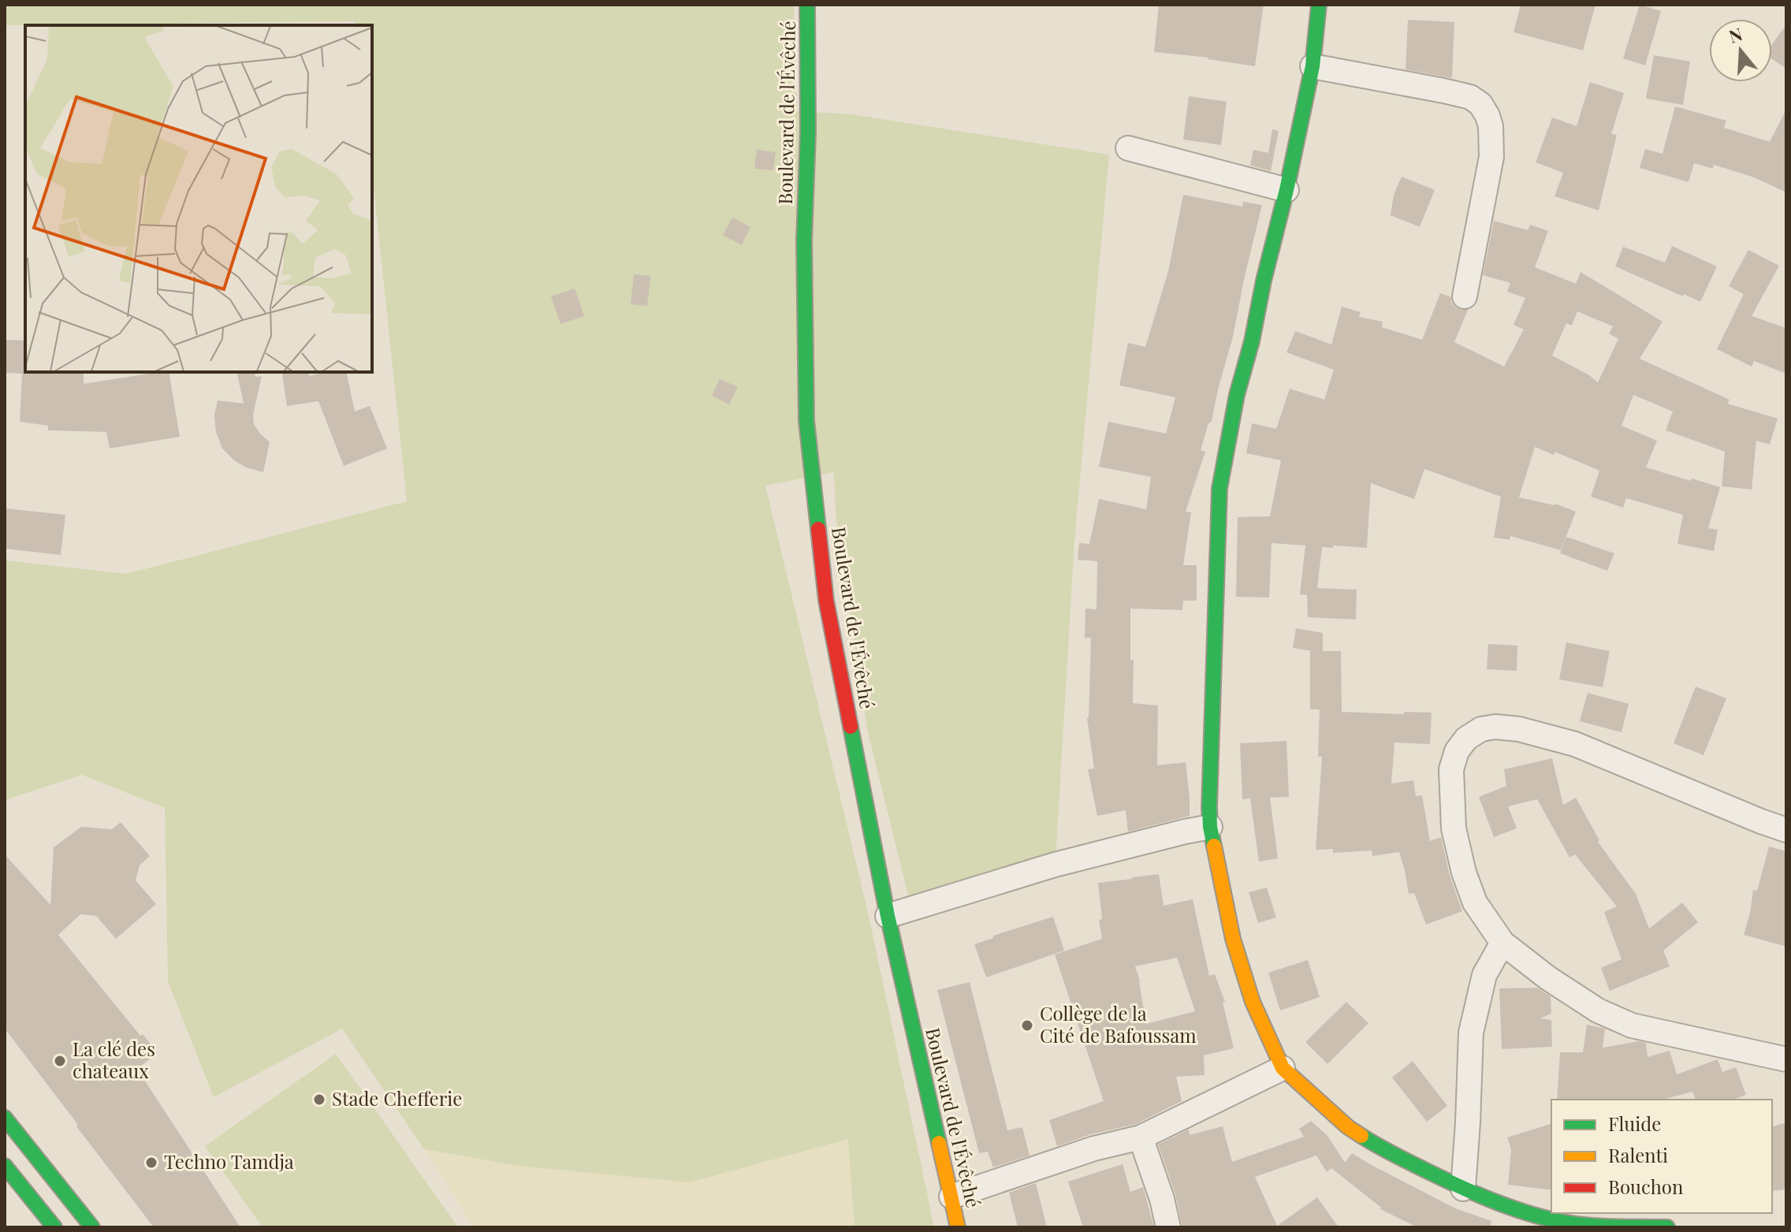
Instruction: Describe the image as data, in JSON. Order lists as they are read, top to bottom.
{
  "streets": {
    "main road": ["Boulevard de l'Évêché"]
  },
  "places": [
    "Collège de la Cité de Bafoussam",
    "La clé des chateaux",
    "Stade Chefferie",
    "Techno Tamdja"
  ],
  "legend": ["Fluide", "Ralenti", "Bouchon"],
  "north": "top"
}
